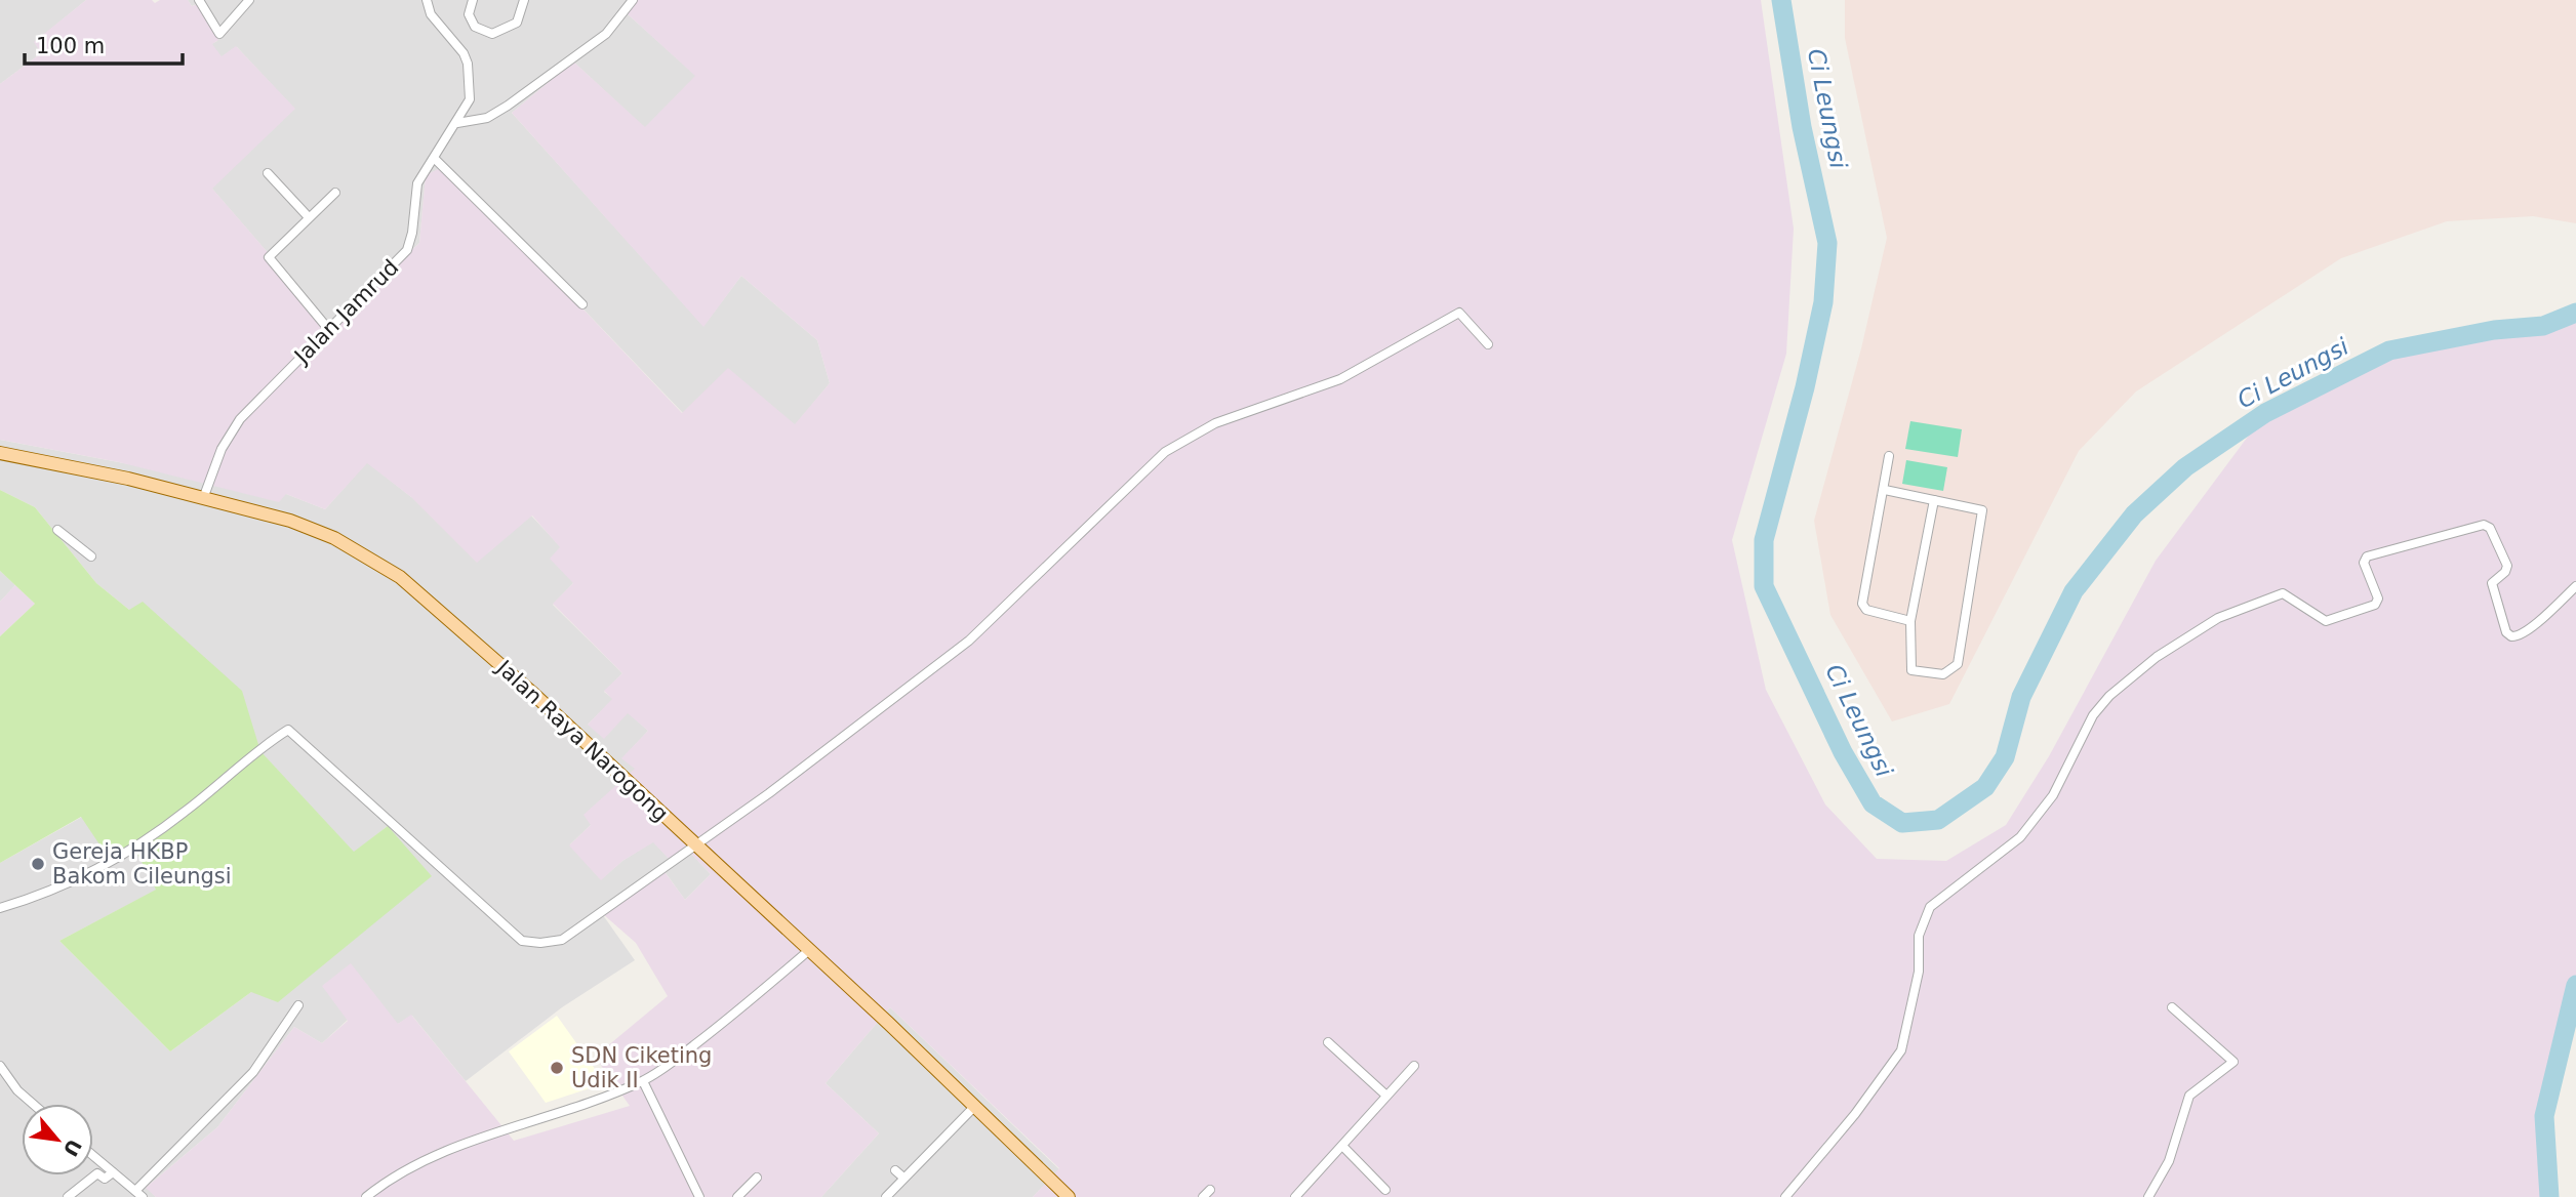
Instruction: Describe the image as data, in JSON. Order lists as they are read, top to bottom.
{
  "streets": {
    "main road": ["Jalan Raya Narogong"],
    "street": ["Jalan Jamrud"]
  },
  "crossings": [
    ["Jalan Jamrud", "Jalan Raya Narogong"]
  ],
  "water": ["Ci Leungsi"],
  "places": ["Gereja HKBP Bakom Cileungsi", "SDN Ciketing Udik II"],
  "scale_bar": "100 m",
  "north": "bottom right"
}
